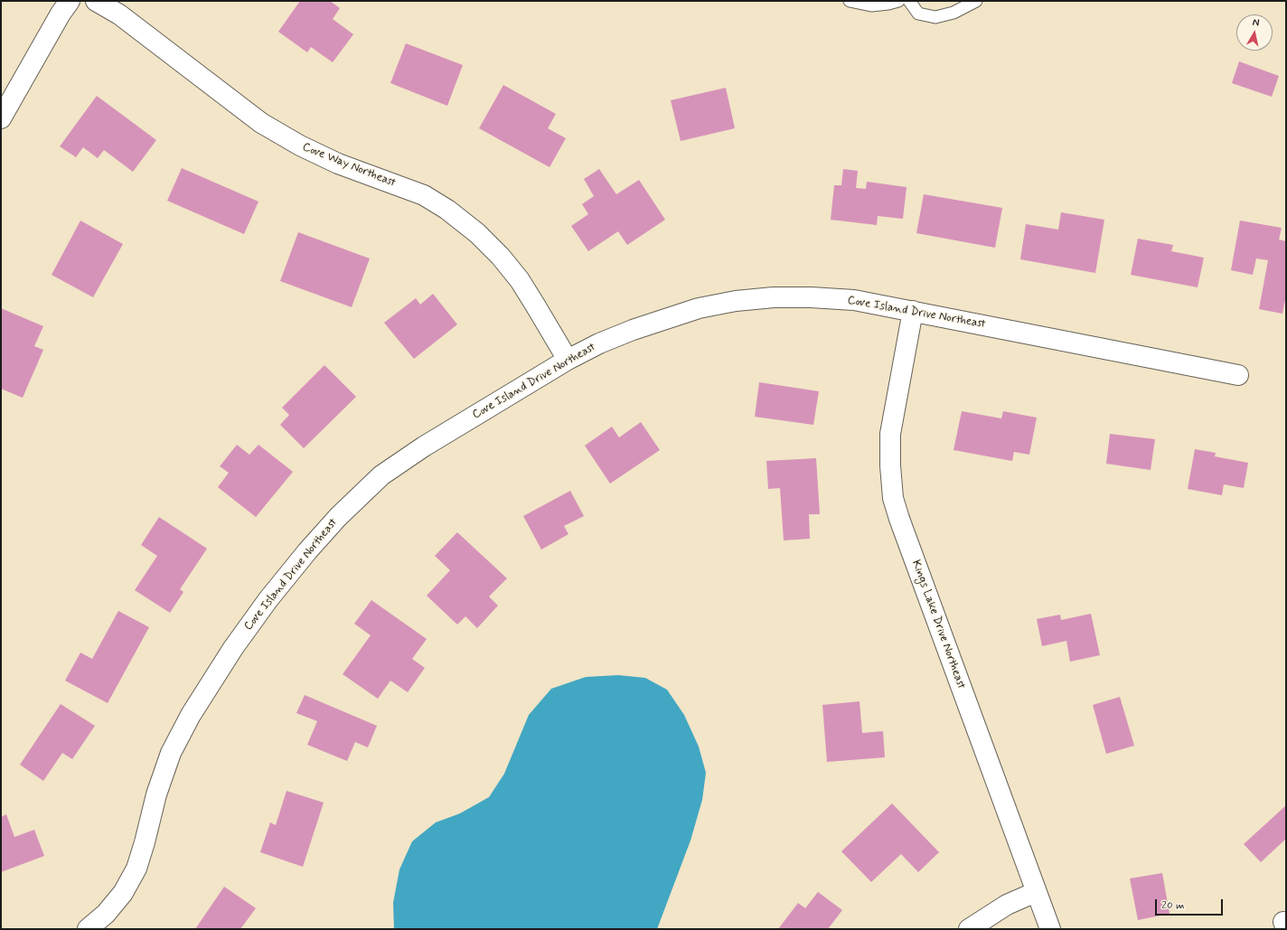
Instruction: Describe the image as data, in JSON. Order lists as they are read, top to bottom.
{
  "streets": {
    "street": ["Cove Way Northeast", "Cove Island Drive Northeast", "Kings Lake Drive Northeast"]
  },
  "crossings": [
    ["Cove Way Northeast", "Cove Island Drive Northeast"],
    ["Cove Island Drive Northeast", "Kings Lake Drive Northeast"]
  ],
  "scale_bar": "20 m",
  "north": "top"
}
